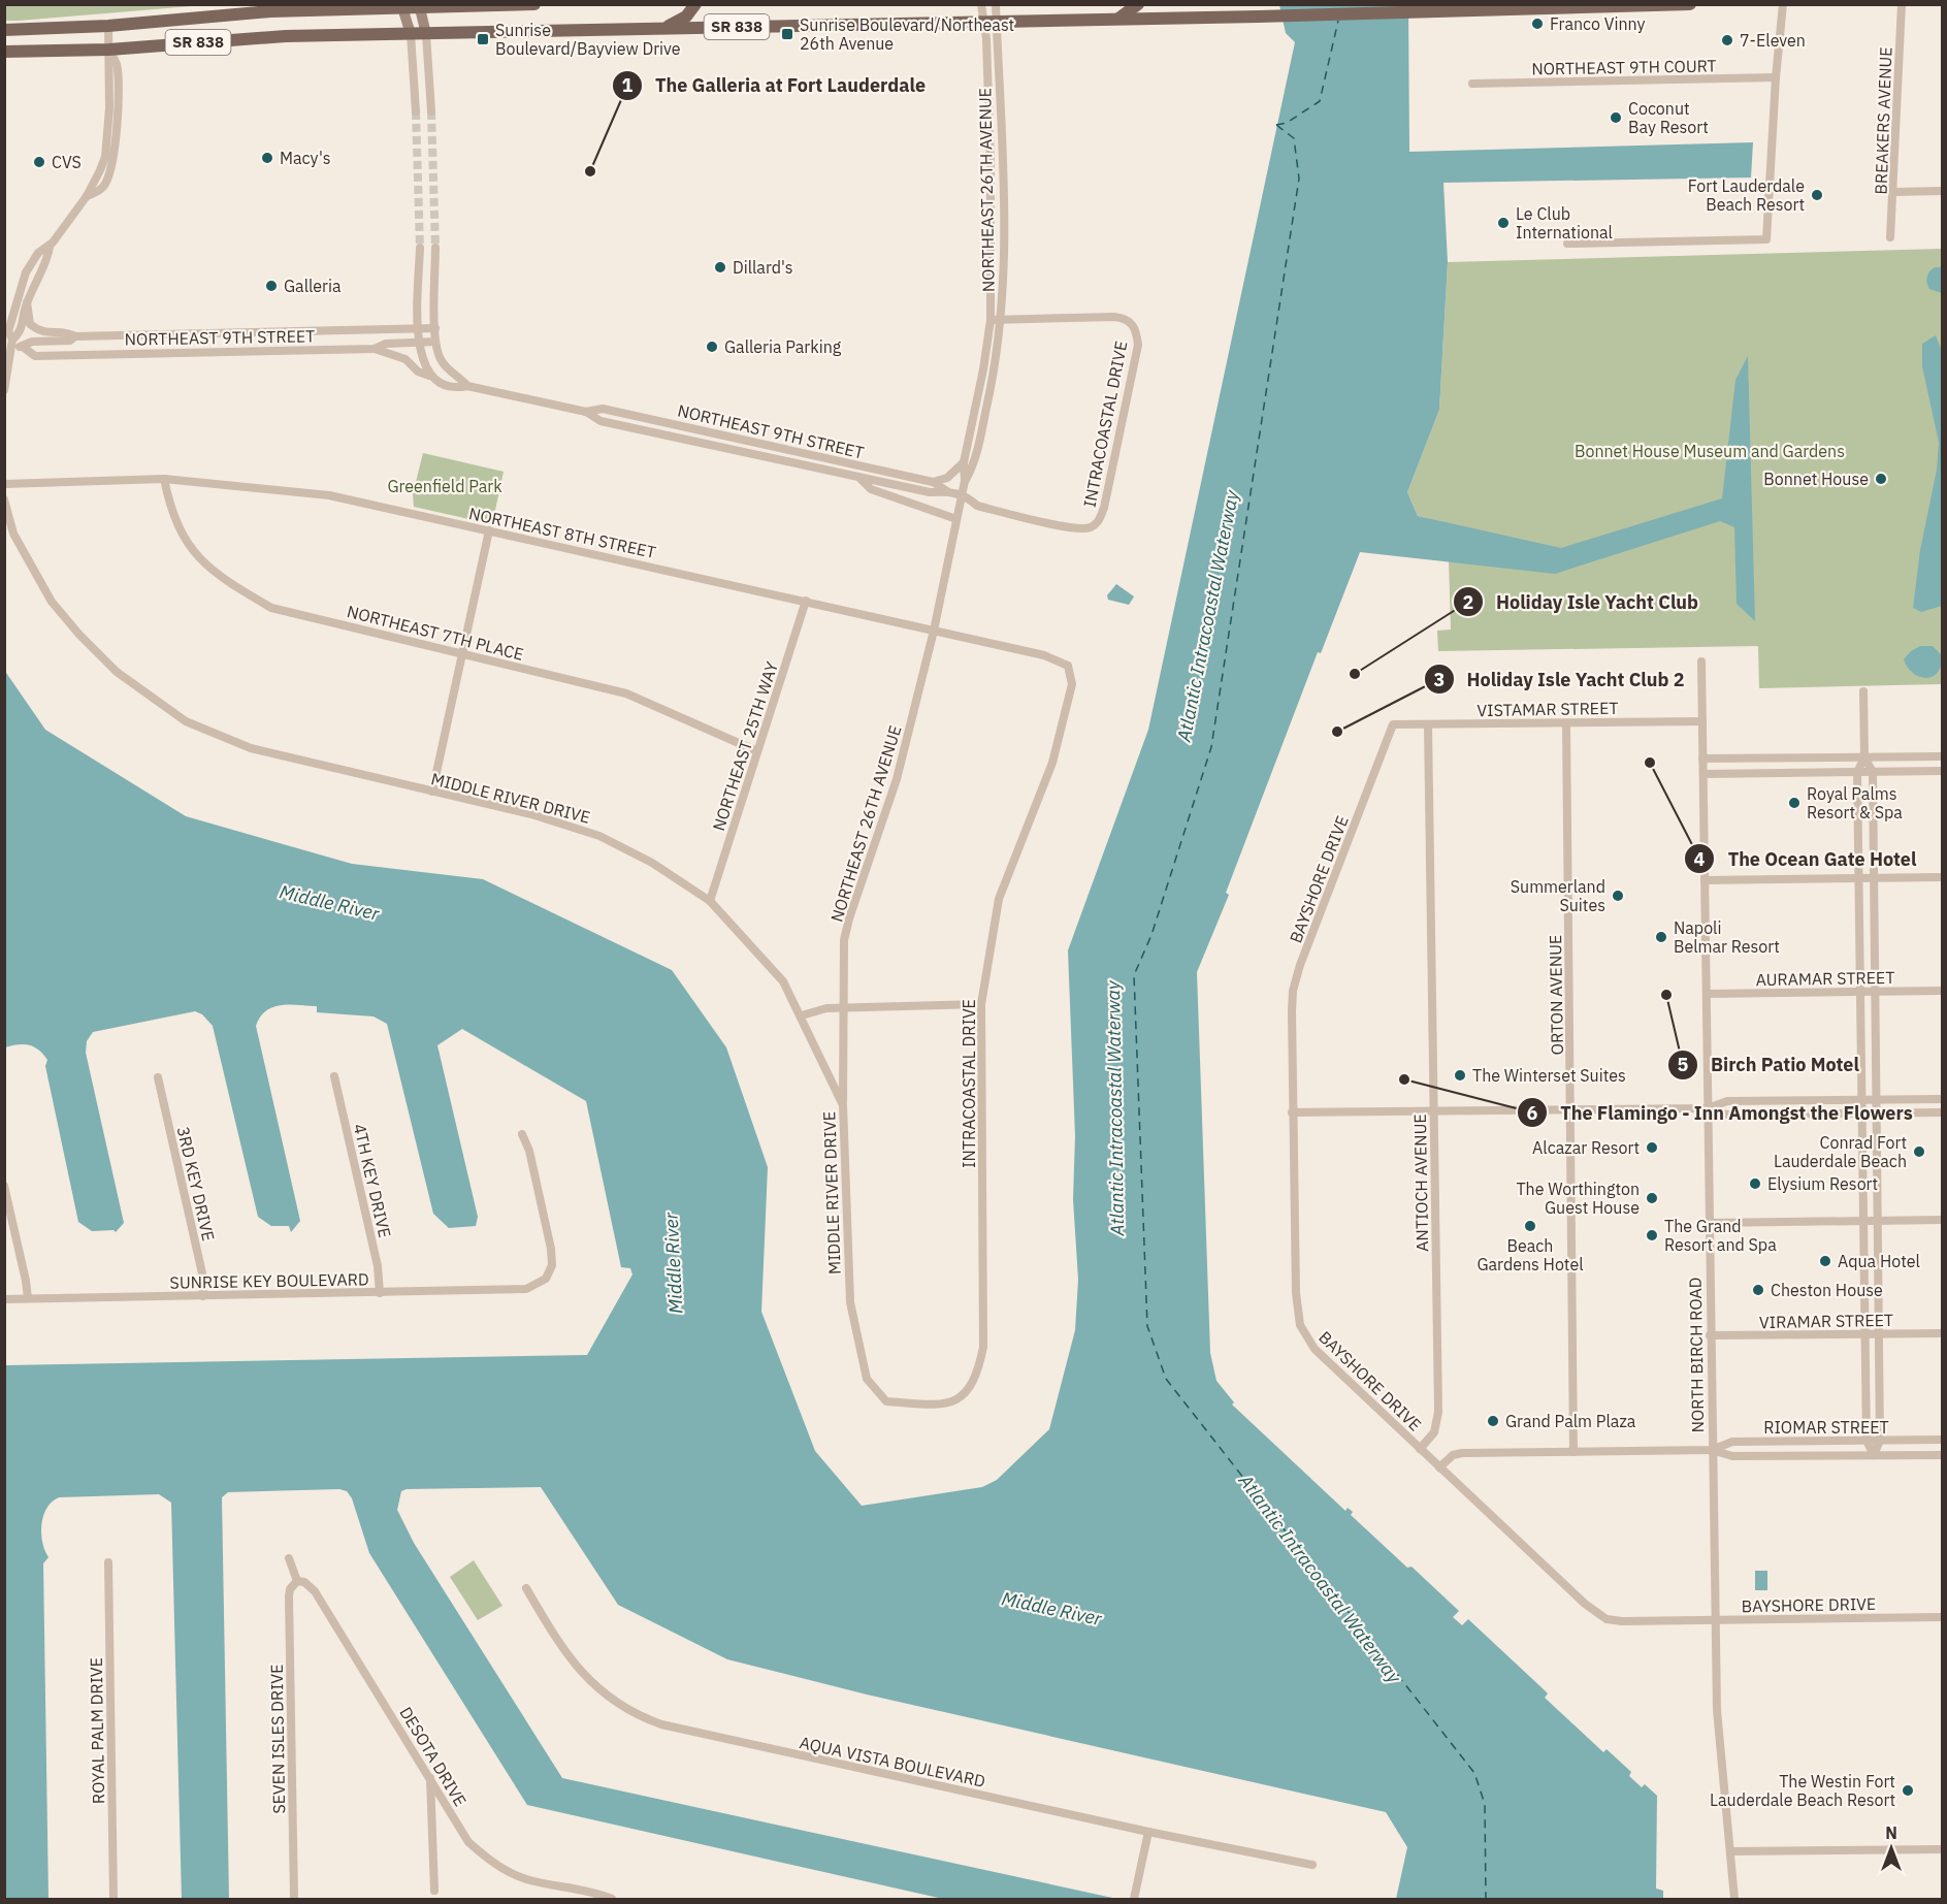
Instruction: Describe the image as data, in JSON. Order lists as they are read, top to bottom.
{
  "streets": {
    "main road": ["SR 838"],
    "street": [
      "NORTHEAST 9TH COURT",
      "BREAKERS AVENUE",
      "NORTHEAST 26TH AVENUE",
      "NORTHEAST 9TH STREET",
      "INTRACOASTAL DRIVE",
      "NORTHEAST 8TH STREET",
      "NORTHEAST 7TH PLACE",
      "VISTAMAR STREET",
      "NORTHEAST 25TH WAY",
      "MIDDLE RIVER DRIVE",
      "BAYSHORE DRIVE",
      "AURAMAR STREET",
      "ORTON AVENUE",
      "4TH KEY DRIVE",
      "ANTIOCH AVENUE",
      "3RD KEY DRIVE",
      "SUNRISE KEY BOULEVARD",
      "VIRAMAR STREET",
      "NORTH BIRCH ROAD",
      "RIOMAR STREET",
      "ROYAL PALM DRIVE",
      "SEVEN ISLES DRIVE",
      "DESOTA DRIVE",
      "AQUA VISTA BOULEVARD"
    ]
  },
  "crossings": [
    ["SR 838", "NORTHEAST 26TH AVENUE"],
    ["NORTHEAST 26TH AVENUE", "NORTHEAST 9TH STREET"],
    ["NORTHEAST 26TH AVENUE", "INTRACOASTAL DRIVE"],
    ["NORTHEAST 26TH AVENUE", "NORTHEAST 8TH STREET"],
    ["NORTHEAST 26TH AVENUE", "MIDDLE RIVER DRIVE"],
    ["NORTHEAST 9TH STREET", "INTRACOASTAL DRIVE"],
    ["INTRACOASTAL DRIVE", "NORTHEAST 8TH STREET"],
    ["INTRACOASTAL DRIVE", "MIDDLE RIVER DRIVE"],
    ["NORTHEAST 8TH STREET", "NORTHEAST 7TH PLACE"],
    ["NORTHEAST 8TH STREET", "NORTHEAST 25TH WAY"],
    ["NORTHEAST 7TH PLACE", "NORTHEAST 25TH WAY"],
    ["VISTAMAR STREET", "BAYSHORE DRIVE"],
    ["VISTAMAR STREET", "ORTON AVENUE"],
    ["VISTAMAR STREET", "ANTIOCH AVENUE"],
    ["VISTAMAR STREET", "NORTH BIRCH ROAD"],
    ["NORTHEAST 25TH WAY", "MIDDLE RIVER DRIVE"],
    ["BAYSHORE DRIVE", "ANTIOCH AVENUE"],
    ["BAYSHORE DRIVE", "NORTH BIRCH ROAD"],
    ["BAYSHORE DRIVE", "RIOMAR STREET"],
    ["AURAMAR STREET", "NORTH BIRCH ROAD"],
    ["ORTON AVENUE", "RIOMAR STREET"],
    ["4TH KEY DRIVE", "SUNRISE KEY BOULEVARD"],
    ["3RD KEY DRIVE", "SUNRISE KEY BOULEVARD"],
    ["VIRAMAR STREET", "NORTH BIRCH ROAD"],
    ["NORTH BIRCH ROAD", "RIOMAR STREET"],
    ["SEVEN ISLES DRIVE", "DESOTA DRIVE"]
  ],
  "water": ["Atlantic Intracoastal Waterway", "Middle River"],
  "parks": ["Bonnet House Museum and Gardens", "Greenfield Park"],
  "places": {
    "other": [
      "Franco Vinny",
      "7-Eleven",
      "Coconut Bay Resort",
      "Macy's",
      "CVS",
      "The Galleria at Fort Lauderdale",
      "Fort Lauderdale Beach Resort",
      "Le Club International",
      "Dillard's",
      "Galleria",
      "Galleria Parking",
      "Bonnet House",
      "Holiday Isle Yacht Club",
      "Holiday Isle Yacht Club 2",
      "The Ocean Gate Hotel",
      "Royal Palms Resort & Spa",
      "Summerland Suites",
      "Napoli Belmar Resort",
      "Birch Patio Motel",
      "The Winterset Suites",
      "The Flamingo - Inn Amongst the Flowers",
      "Alcazar Resort",
      "Conrad Fort Lauderdale Beach",
      "Elysium Resort",
      "The Worthington Guest House",
      "Beach Gardens Hotel",
      "The Grand Resort and Spa",
      "Aqua Hotel",
      "Cheston House",
      "Grand Palm Plaza",
      "The Westin Fort Lauderdale Beach Resort"
    ],
    "transit": ["Sunrise Boulevard/Northeast 26th Avenue", "Sunrise Boulevard/Bayview Drive"]
  },
  "north": "top"
}
